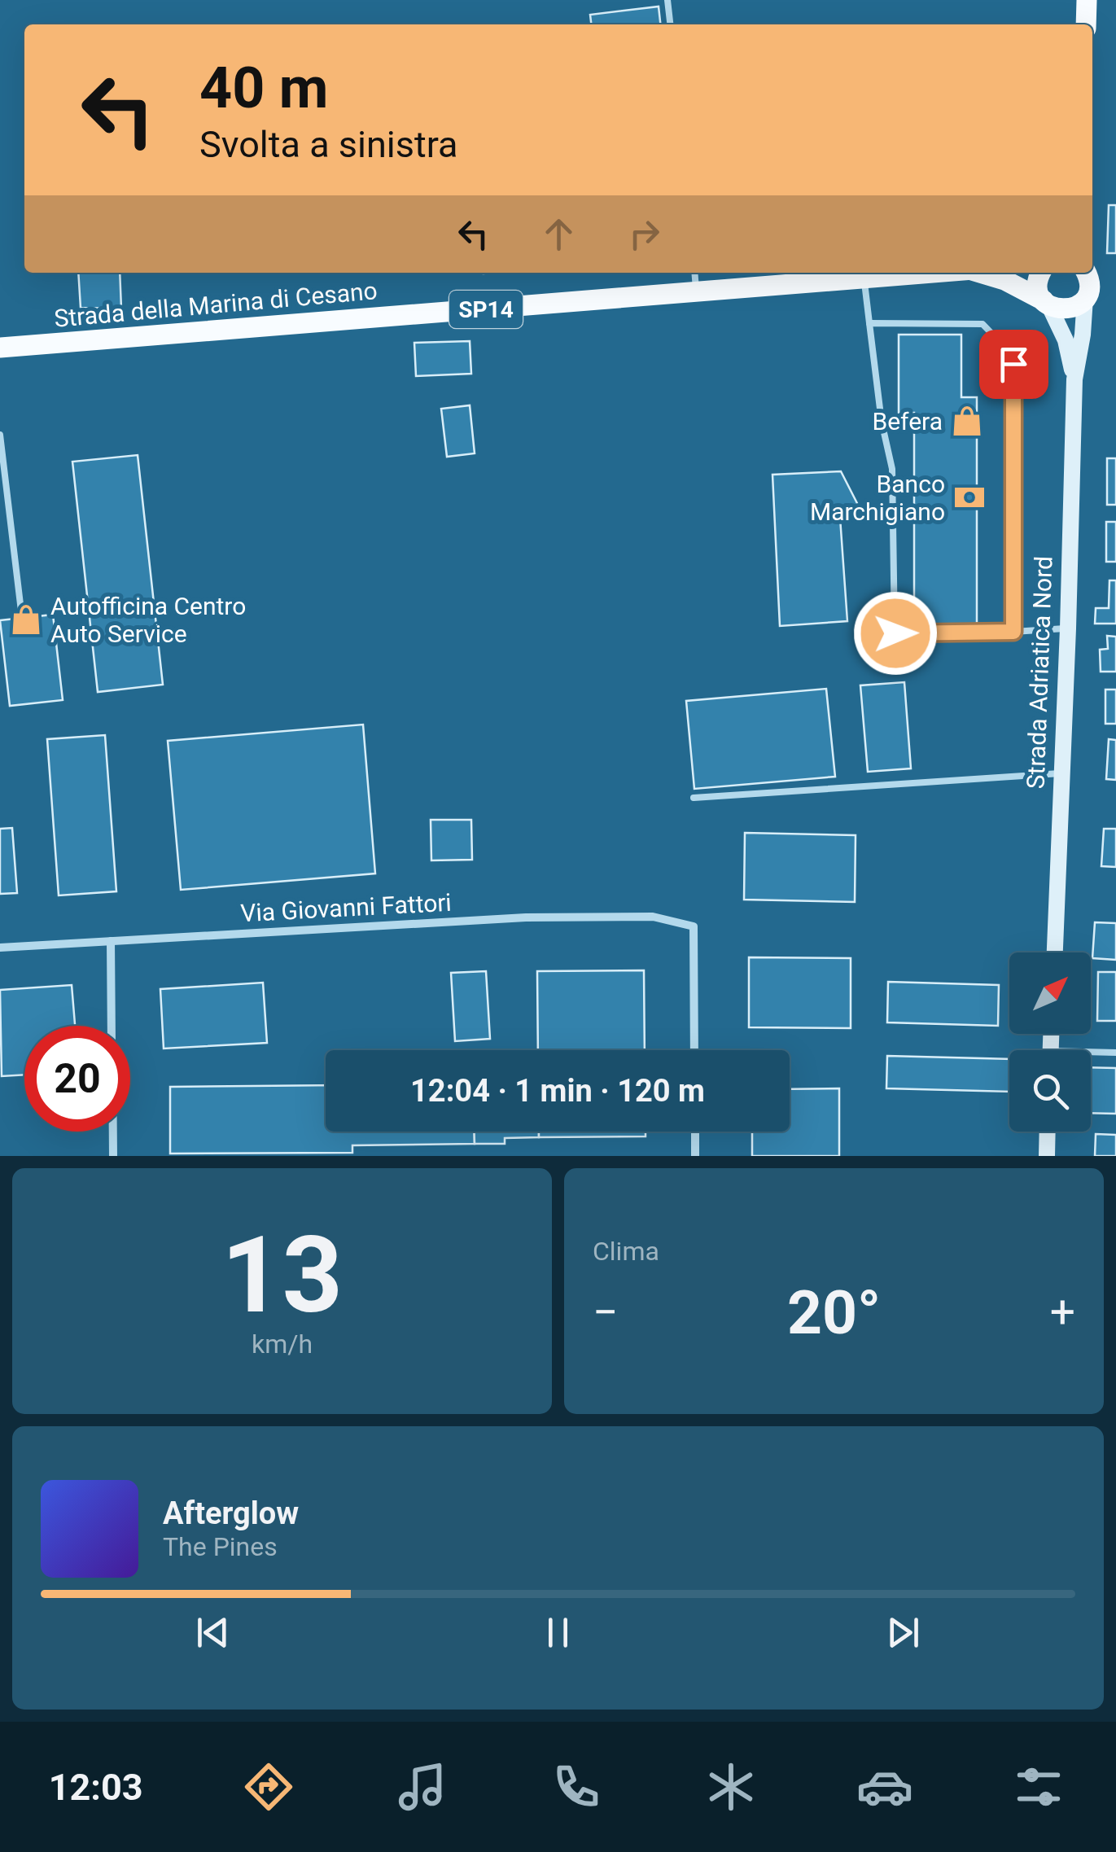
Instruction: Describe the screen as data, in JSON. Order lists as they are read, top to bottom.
{
  "streets": {
    "main road": ["Strada della Marina di Cesano", "SP14", "Strada Adriatica Nord"],
    "street": ["Via Giovanni Fattori"]
  },
  "crossings": [
    ["Strada della Marina di Cesano", "Strada Adriatica Nord"]
  ],
  "places": {
    "shop": ["Befera", "Autofficina Centro Auto Service"],
    "bank": ["Banco Marchigiano"]
  },
  "north": "top right",
  "page": {
    "turn": ["40 m", "Svolta a sinistra"],
    "limit": "20",
    "trip": "12:04 · 1 min · 120 m",
    "tile": [
      ["13", "km/h"],
      "Clima"
    ],
    "heat": ["−", "20°", "+"],
    "song": ["Afterglow", "The Pines"],
    "tabs": "12:03"
  }
}
